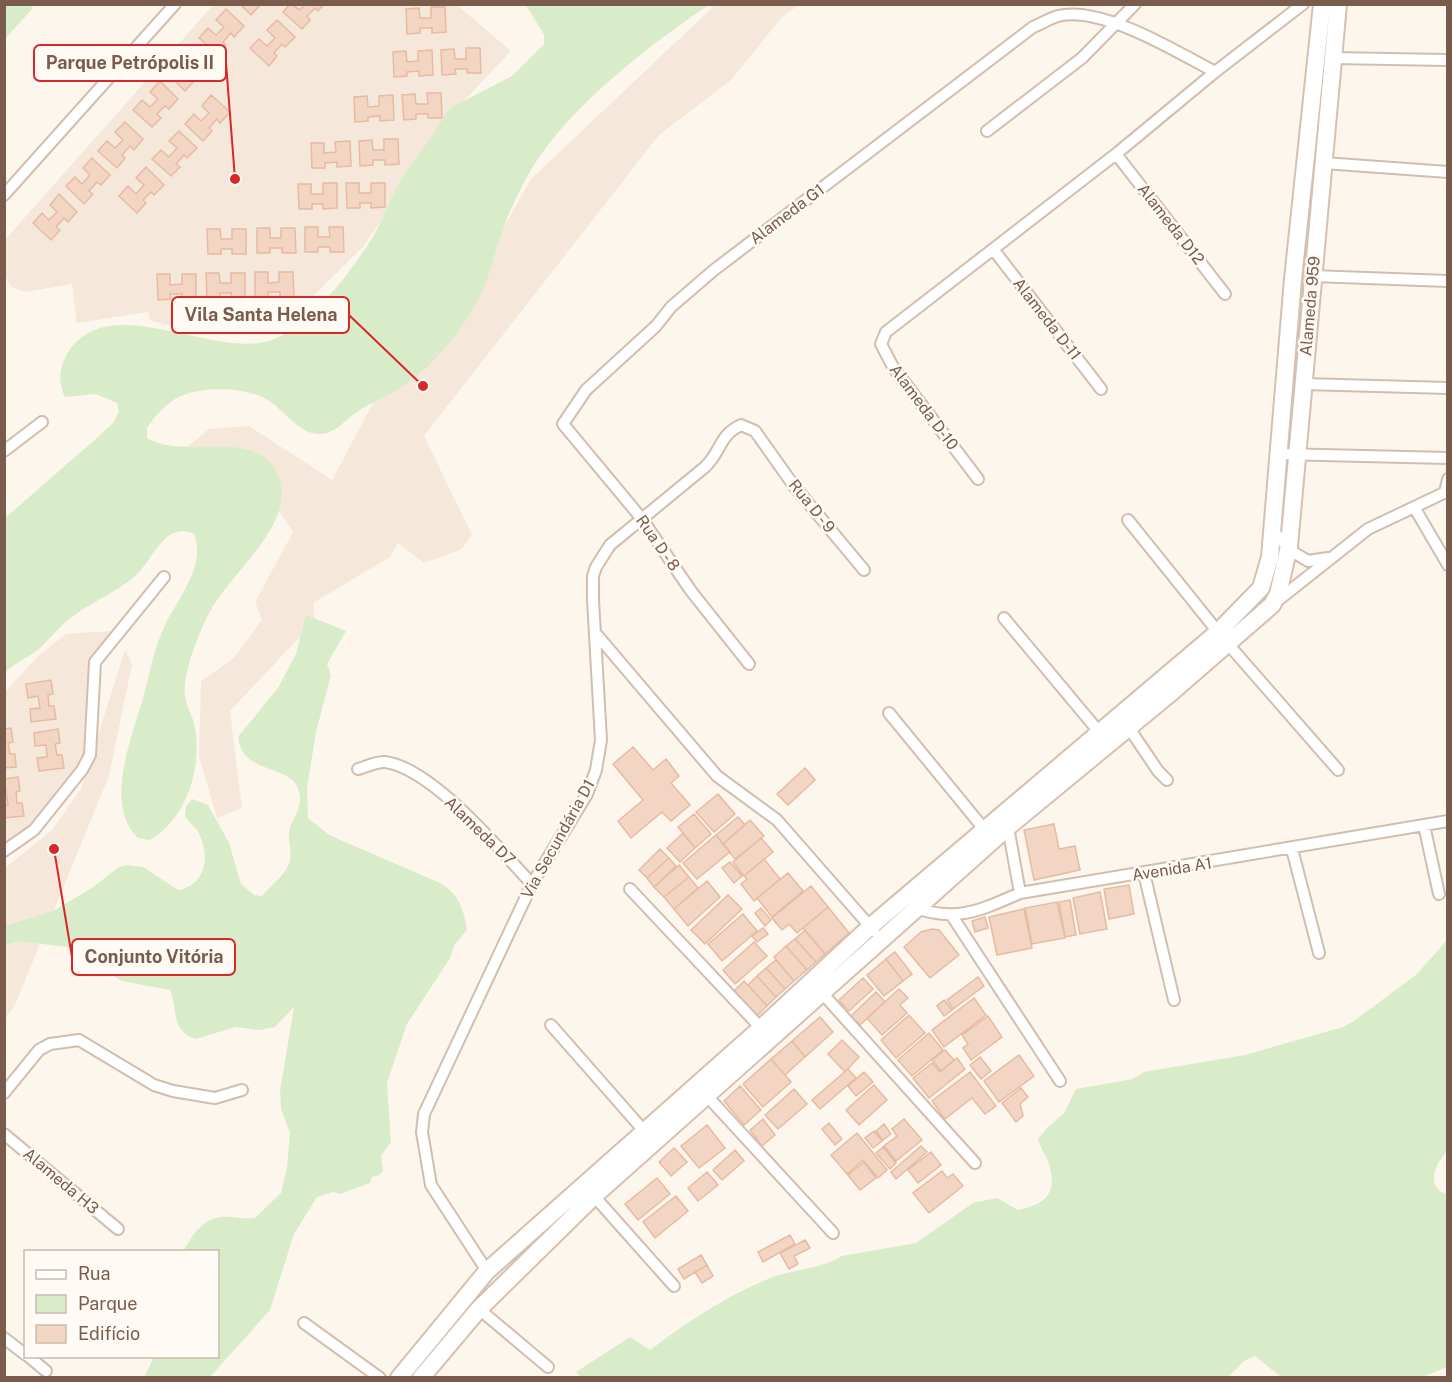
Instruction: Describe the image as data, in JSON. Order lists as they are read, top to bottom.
{
  "streets": {
    "street": [
      "Alameda G1",
      "Alameda D12",
      "Alameda 959",
      "Alameda D-11",
      "Alameda D-10",
      "Rua D - 9",
      "Rua D - 8",
      "Alameda D7",
      "Via Secundária D1",
      "Avenida A1",
      "Alameda H3"
    ]
  },
  "crossings": [
    ["Alameda G1", "Rua D - 8"],
    ["Alameda D-11", "Alameda D-10"],
    ["Rua D - 9", "Via Secundária D1"],
    ["Rua D - 8", "Via Secundária D1"],
    ["Alameda D7", "Via Secundária D1"]
  ],
  "places": ["Parque Petrópolis II", "Vila Santa Helena", "Conjunto Vitória"],
  "legend": ["Rua", "Parque", "Edifício"]
}
